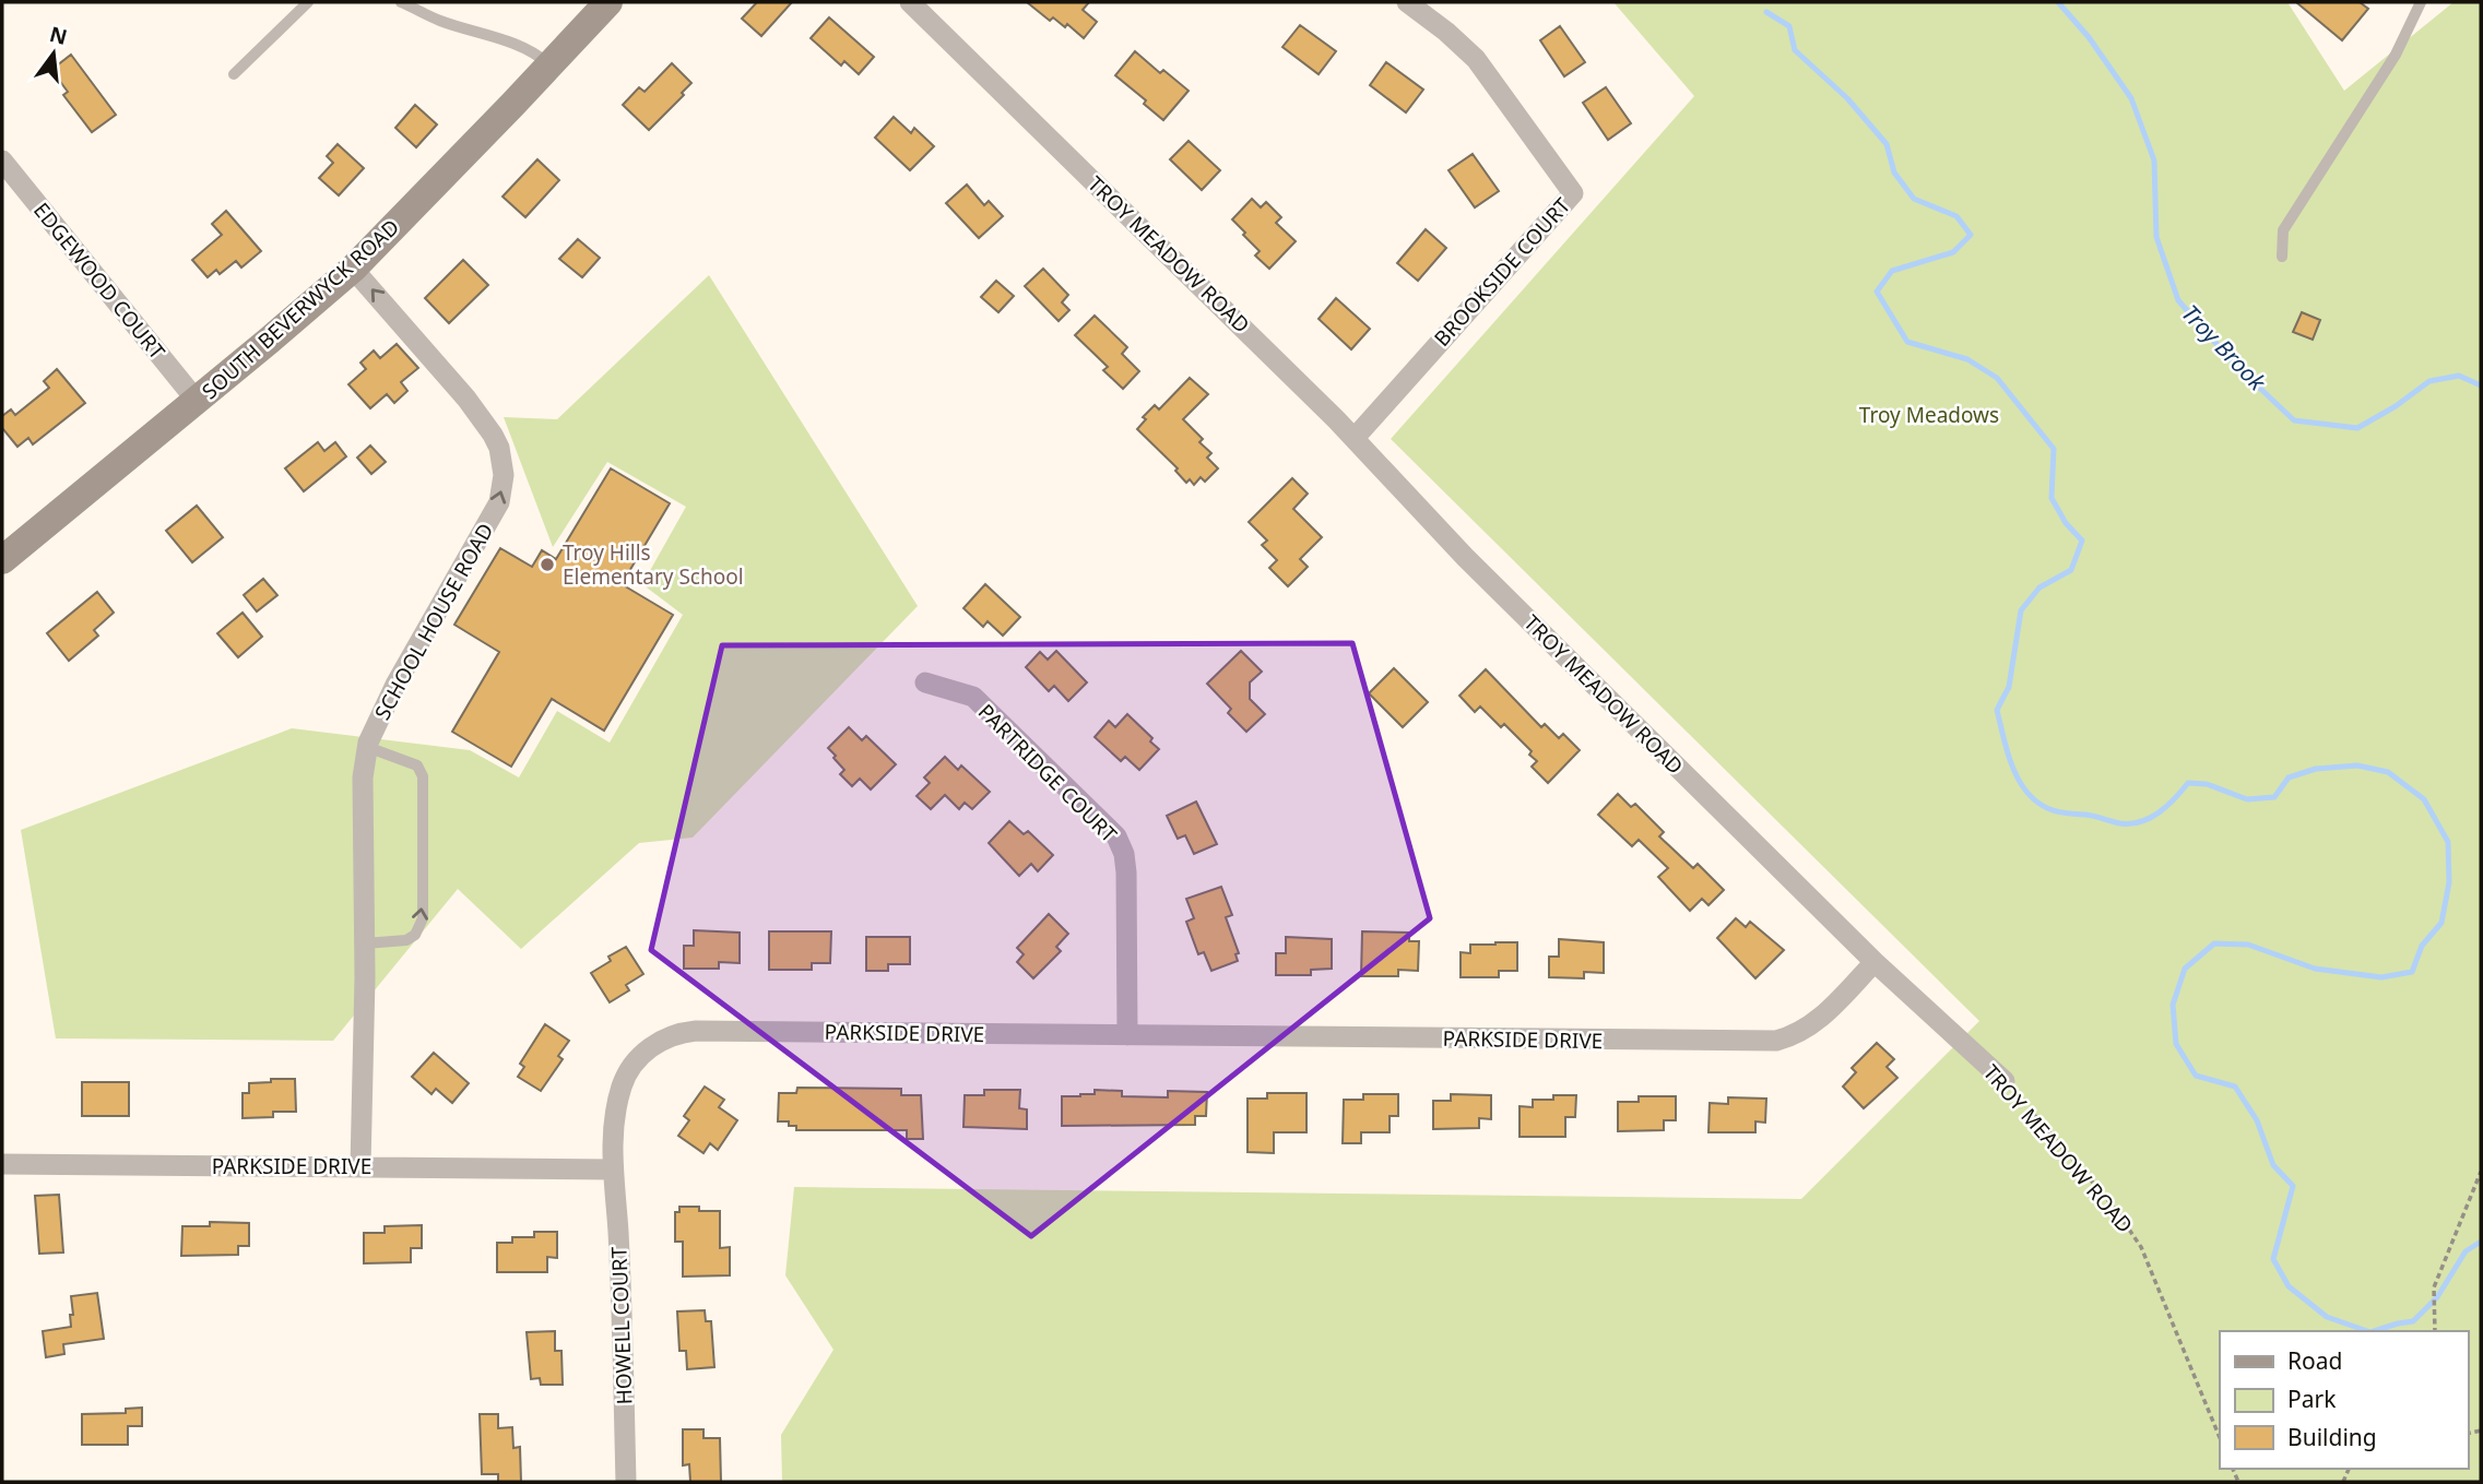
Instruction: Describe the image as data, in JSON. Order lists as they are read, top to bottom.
{
  "streets": {
    "main road": ["SOUTH BEVERWYCK ROAD"],
    "street": [
      "TROY MEADOW ROAD",
      "BROOKSIDE COURT",
      "EDGEWOOD COURT",
      "SCHOOL HOUSE ROAD",
      "PARTRIDGE COURT",
      "PARKSIDE DRIVE",
      "HOWELL COURT"
    ]
  },
  "crossings": [
    ["TROY MEADOW ROAD", "BROOKSIDE COURT"],
    ["TROY MEADOW ROAD", "PARKSIDE DRIVE"],
    ["EDGEWOOD COURT", "SOUTH BEVERWYCK ROAD"],
    ["SOUTH BEVERWYCK ROAD", "SCHOOL HOUSE ROAD"],
    ["SCHOOL HOUSE ROAD", "PARKSIDE DRIVE"],
    ["PARTRIDGE COURT", "PARKSIDE DRIVE"],
    ["PARKSIDE DRIVE", "HOWELL COURT"]
  ],
  "one_way": ["SCHOOL HOUSE ROAD"],
  "water": ["Troy Brook"],
  "parks": ["Troy Meadows"],
  "places": ["Troy Hills Elementary School"],
  "legend": ["Road", "Park", "Building"],
  "north": "top"
}
